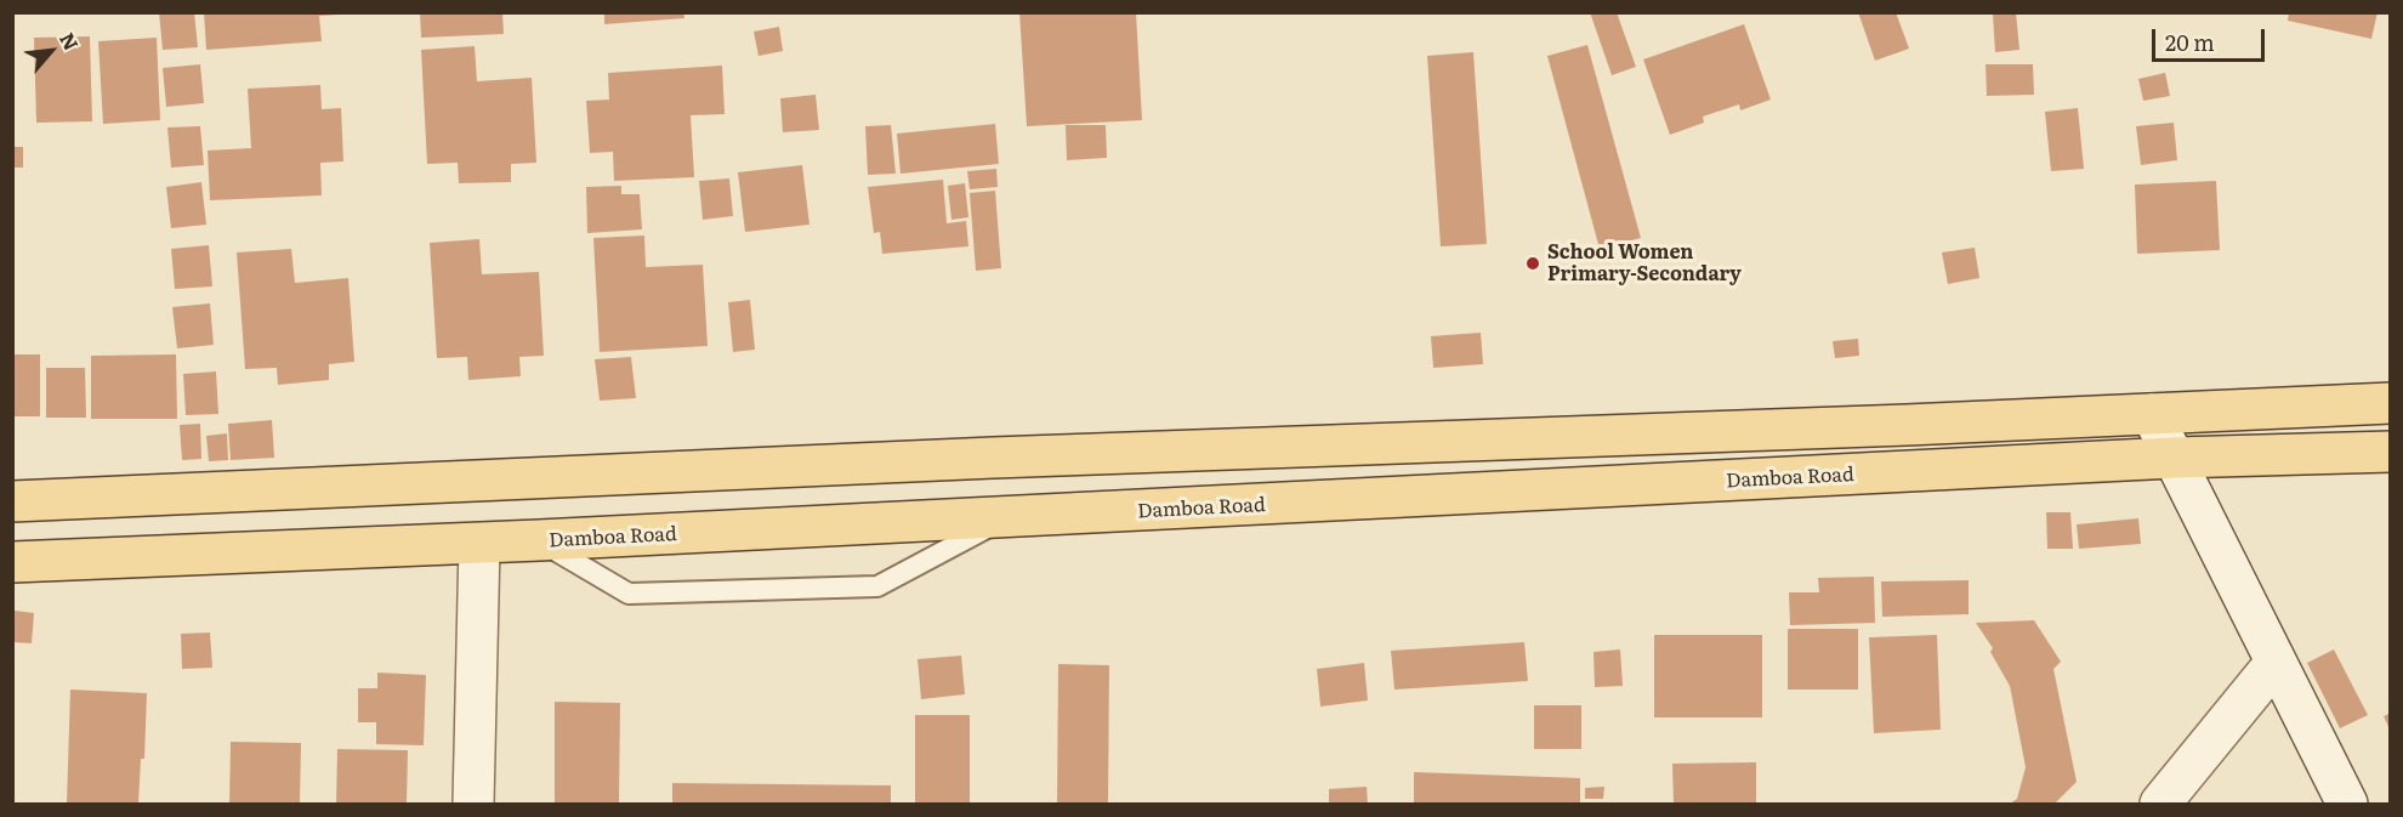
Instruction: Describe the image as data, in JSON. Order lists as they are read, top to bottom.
{
  "streets": {
    "main road": ["Damboa Road"]
  },
  "places": ["School Women Primary-Secondary"],
  "scale_bar": "20 m",
  "north": "top right"
}
